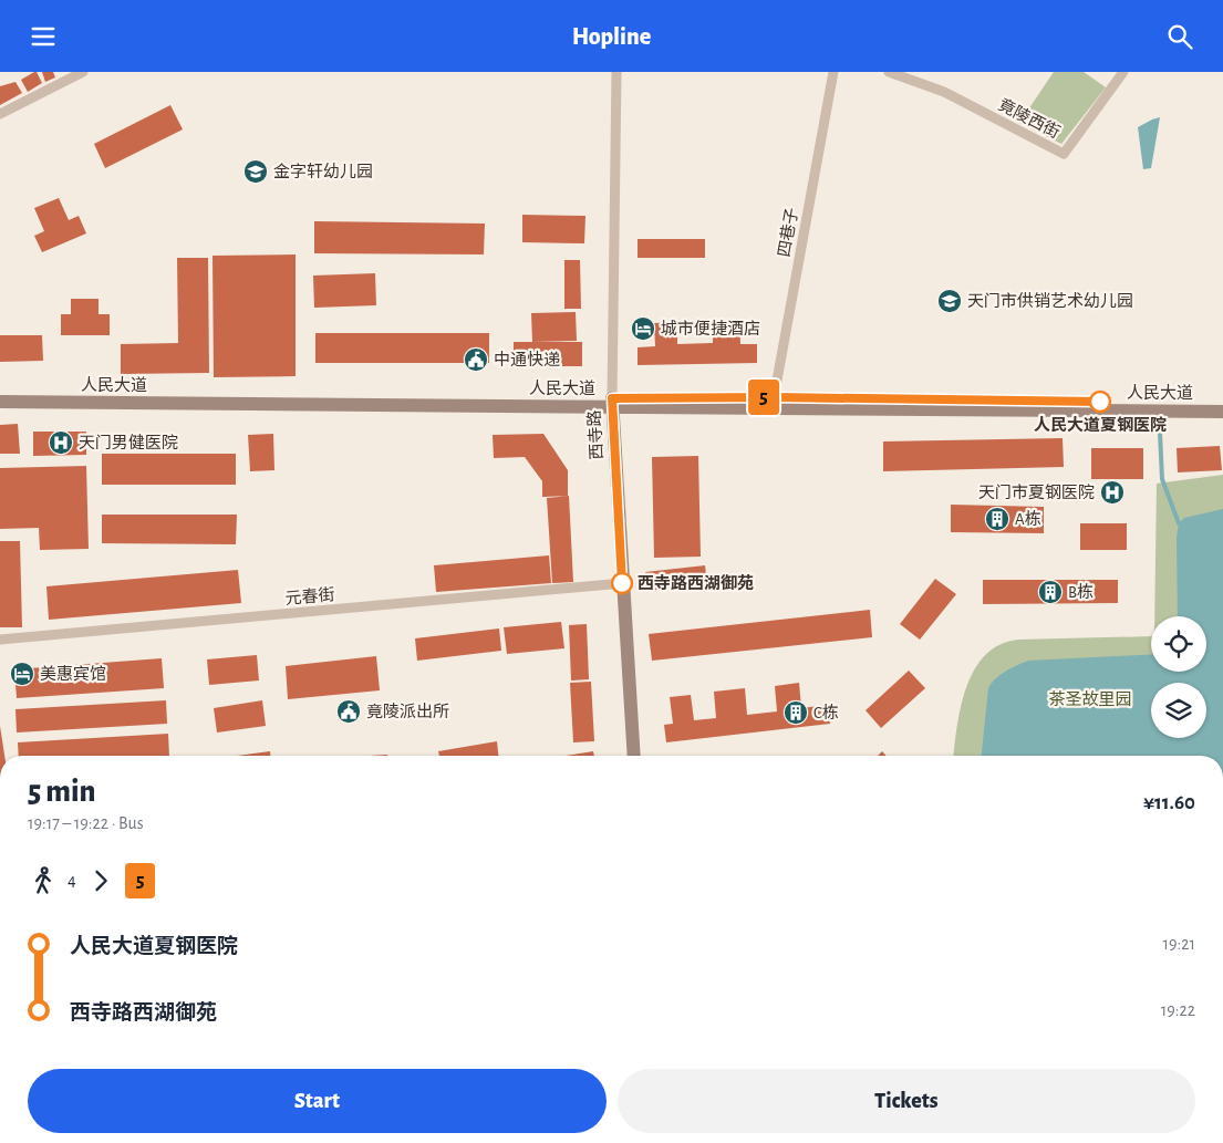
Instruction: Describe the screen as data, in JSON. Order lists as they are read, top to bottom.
{
  "streets": {
    "main road": ["人民大道", "西寺路"],
    "street": ["竟陵西街", "四巷子", "元春街"]
  },
  "crossings": [
    ["四巷子", "人民大道"],
    ["人民大道", "西寺路"],
    ["西寺路", "元春街"]
  ],
  "parks": ["茶圣故里园"],
  "places": {
    "school or university": ["金字轩幼儿园", "天门市供销艺术幼儿园"],
    "hotel": ["城市便捷酒店", "美惠宾馆"],
    "public building": ["中通快递", "竟陵派出所"],
    "other": ["人民大道夏钢医院", "西寺路西湖御苑"],
    "hospital": ["天门男健医院", "天门市夏钢医院"],
    "building": ["A栋", "B栋", "C栋"]
  },
  "lines": ["bus line 5"],
  "page": {
    "header": "Hopline",
    "on_map": "5",
    "heading": ["5 min", "19:17 – 19:22 · Bus", "¥11.60"],
    "legs": ["4", "5"],
    "list": [
      {
        "name": "人民大道夏钢医院",
        "value": "19:21"
      },
      {
        "name": "西寺路西湖御苑",
        "value": "19:22"
      }
    ],
    "buttons": ["Start", "Tickets"]
  }
}
